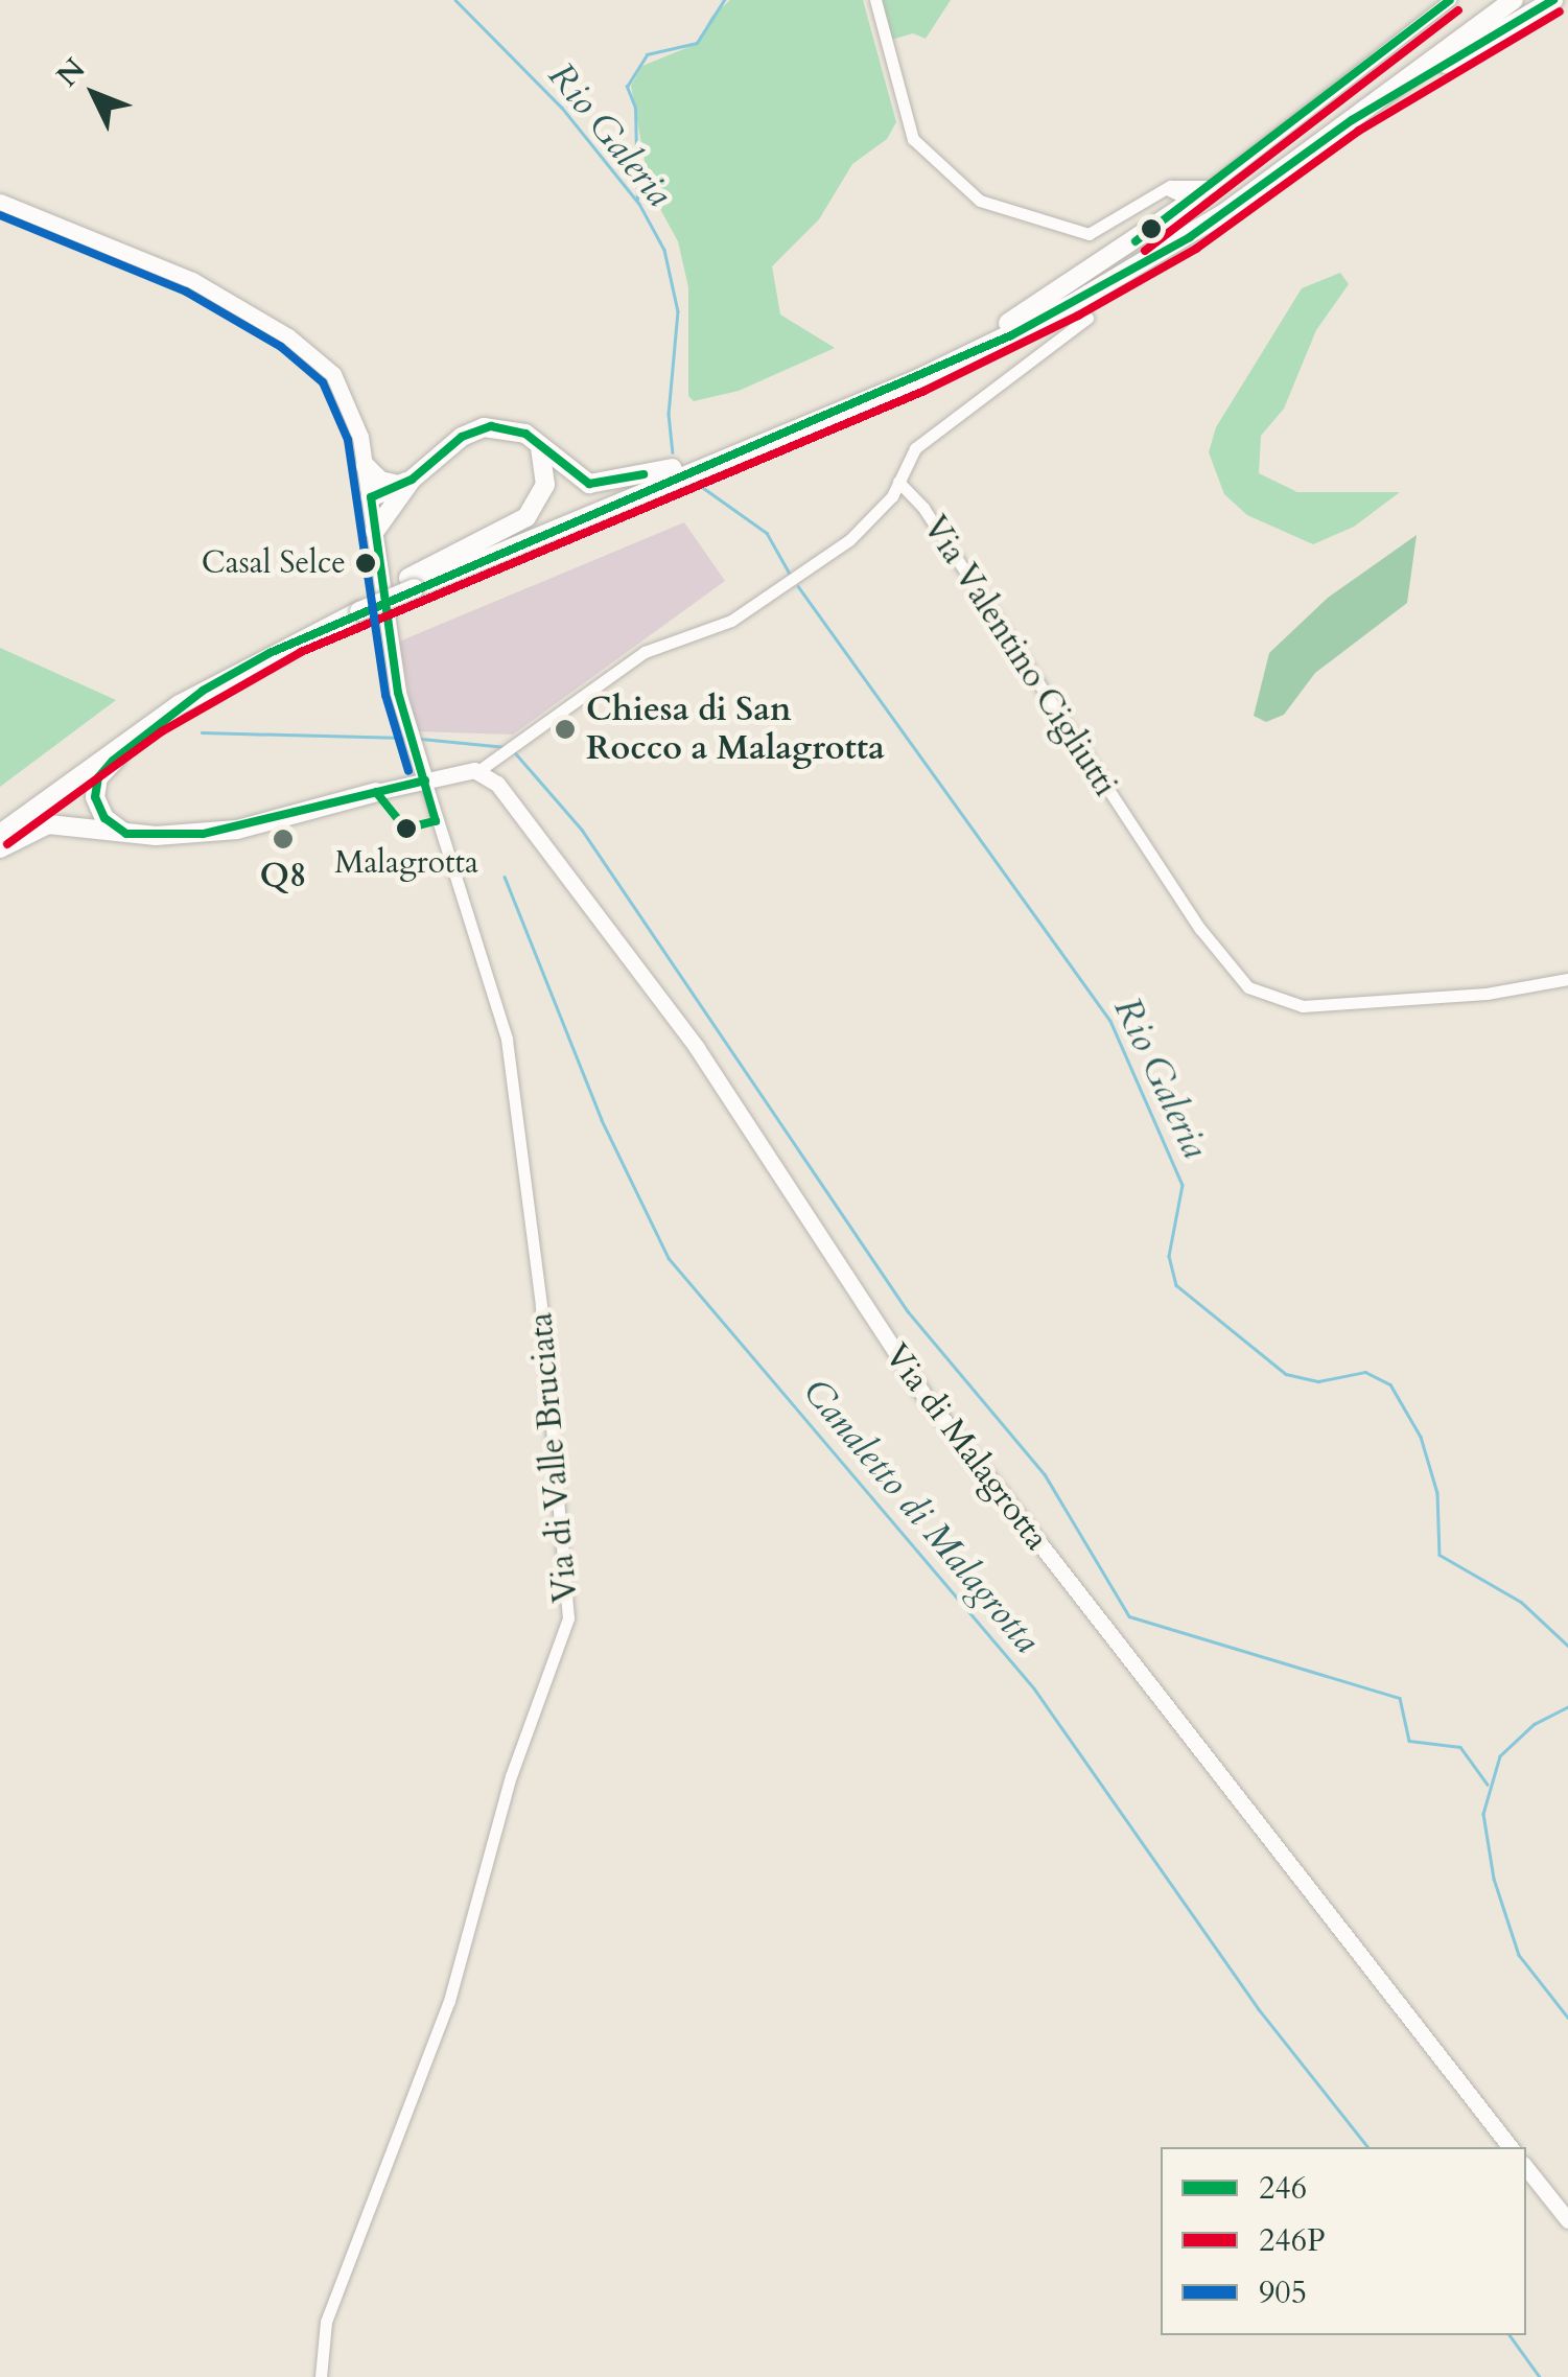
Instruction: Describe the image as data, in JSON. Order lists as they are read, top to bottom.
{
  "streets": {
    "main road": ["Via di Malagrotta"],
    "street": ["Via Valentino Cigliutti", "Via di Valle Bruciata"]
  },
  "crossings": [
    ["Via Valentino Cigliutti", "Via di Malagrotta"]
  ],
  "water": ["Rio Galeria", "Canaletto di Malagrotta"],
  "places": [
    "Casal Selce",
    "Chiesa di San Rocco a Malagrotta",
    "Malagrotta",
    "Q8"
  ],
  "lines": ["transit line 246", "transit line 246P", "transit line 905"],
  "legend": ["246", "246P", "905"],
  "north": "top left"
}
